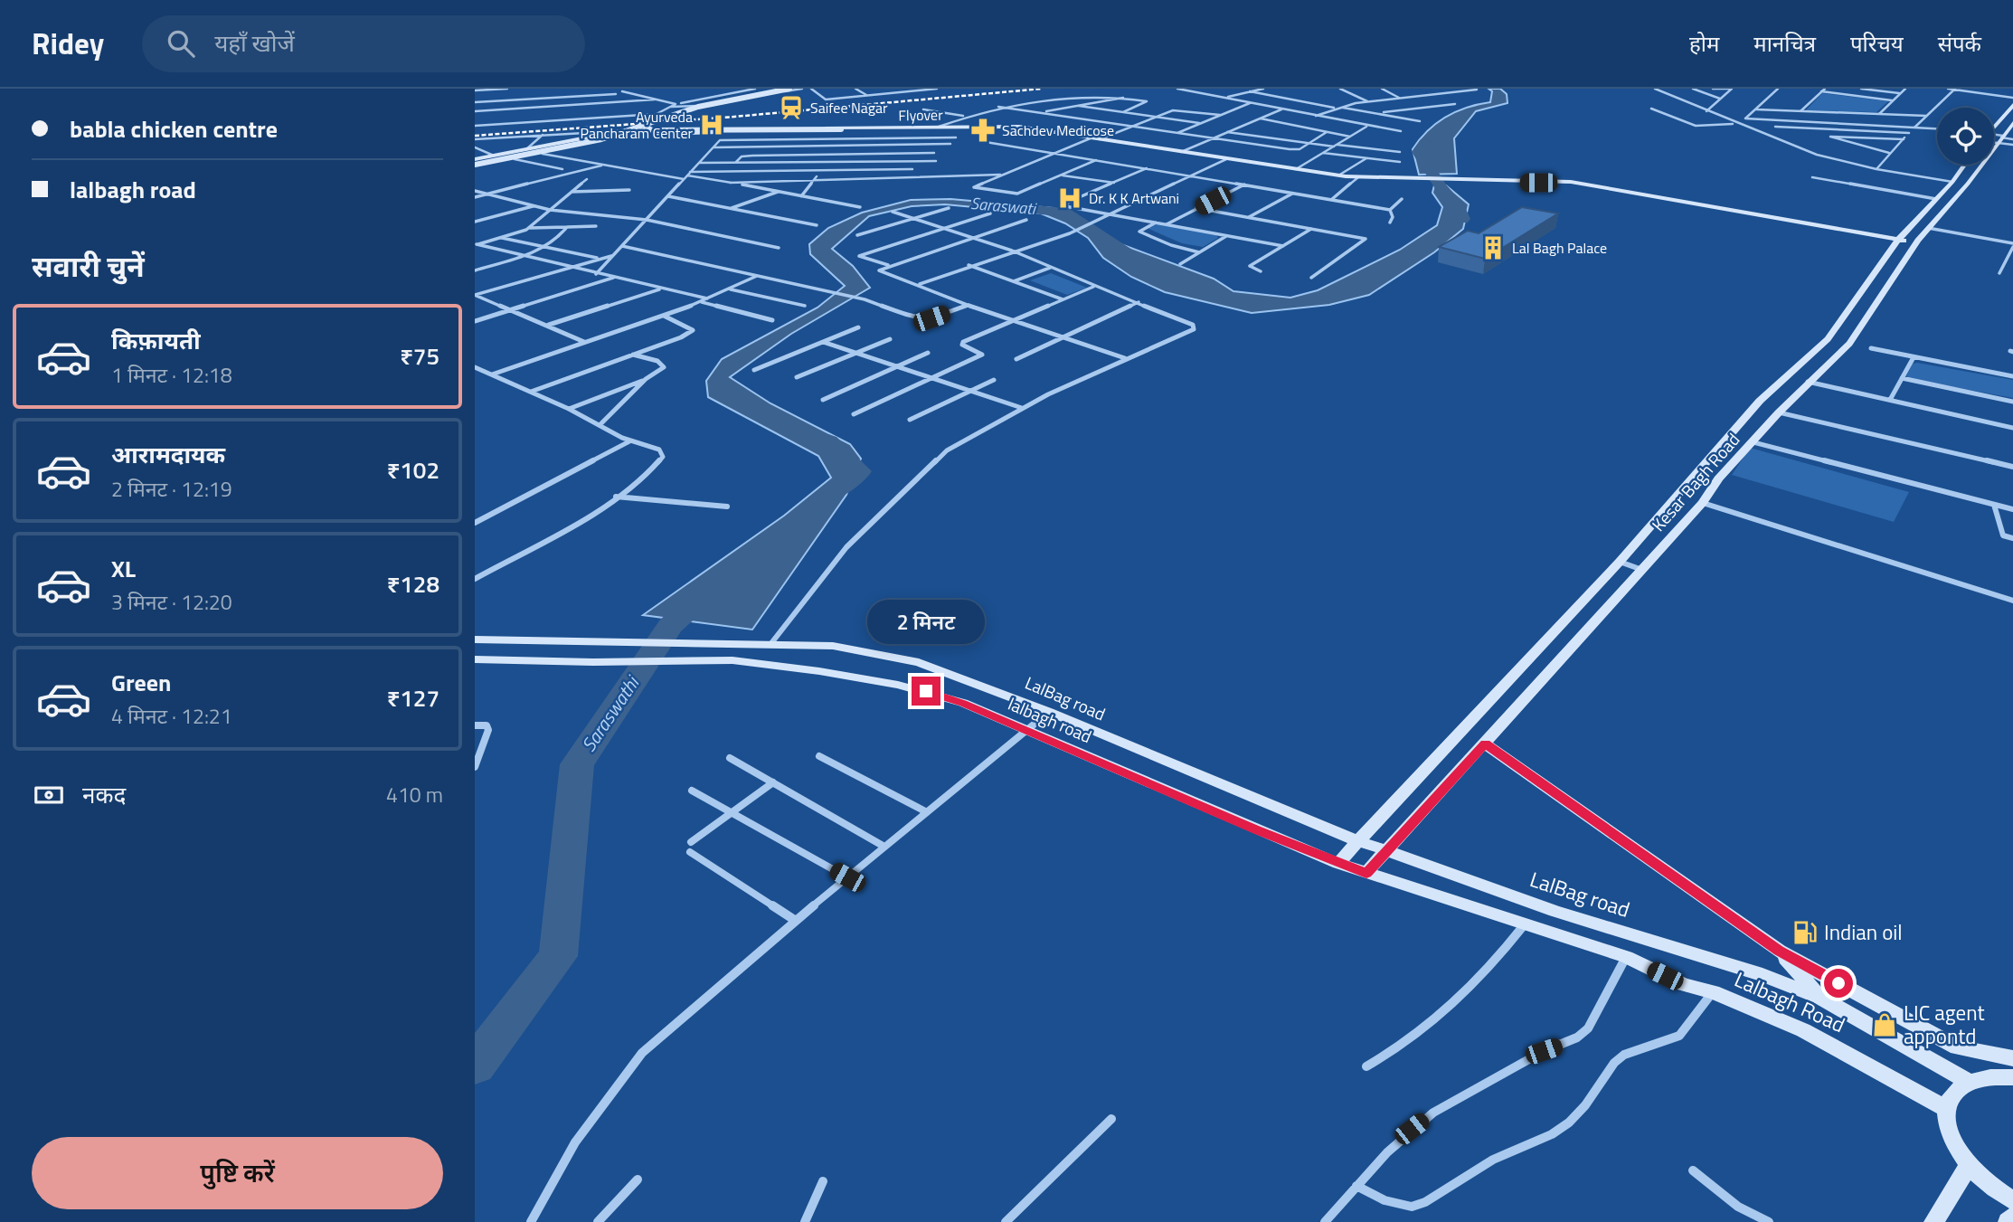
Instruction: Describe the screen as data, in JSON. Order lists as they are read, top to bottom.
{
  "streets": {
    "main road": [
      "Flyover",
      "Kesar Bagh Road",
      "LalBag road",
      "lalbagh road",
      "Lalbagh Road"
    ]
  },
  "crossings": [
    ["Kesar Bagh Road", "LalBag road"],
    ["Kesar Bagh Road", "lalbagh road"],
    ["lalbagh road", "Lalbagh Road"]
  ],
  "water": ["Saraswati", "Saraswathi"],
  "places": {
    "station": ["Saifee Nagar"],
    "hospital": ["Ayurveda Pancharam Center", "Dr. K K Artwani"],
    "pharmacy": ["Sachdev Medicose"],
    "building": ["Lal Bagh Palace"],
    "fuel station": ["Indian oil"],
    "shop": ["LIC agent appontd"]
  },
  "page": {
    "header": "Ridey",
    "search": "यहाँ खोजें",
    "nav": [
      "होम",
      "मानचित्र",
      "परिचय",
      "संपर्क"
    ],
    "banner": ["babla chicken centre", "lalbagh road"],
    "heading": "सवारी चुनें",
    "list": [
      {
        "name": "किफ़ायती",
        "note": "1 मिनट · 12:18",
        "value": "₹75"
      },
      {
        "name": "आरामदायक",
        "note": "2 मिनट · 12:19",
        "value": "₹102"
      },
      {
        "name": "XL",
        "note": "3 मिनट · 12:20",
        "value": "₹128"
      },
      {
        "name": "Green",
        "note": "4 मिनट · 12:21",
        "value": "₹127"
      }
    ],
    "bubble": "2 मिनट",
    "pay": ["नकद", "410 m"],
    "buttons": "पुष्टि करें"
  }
}
